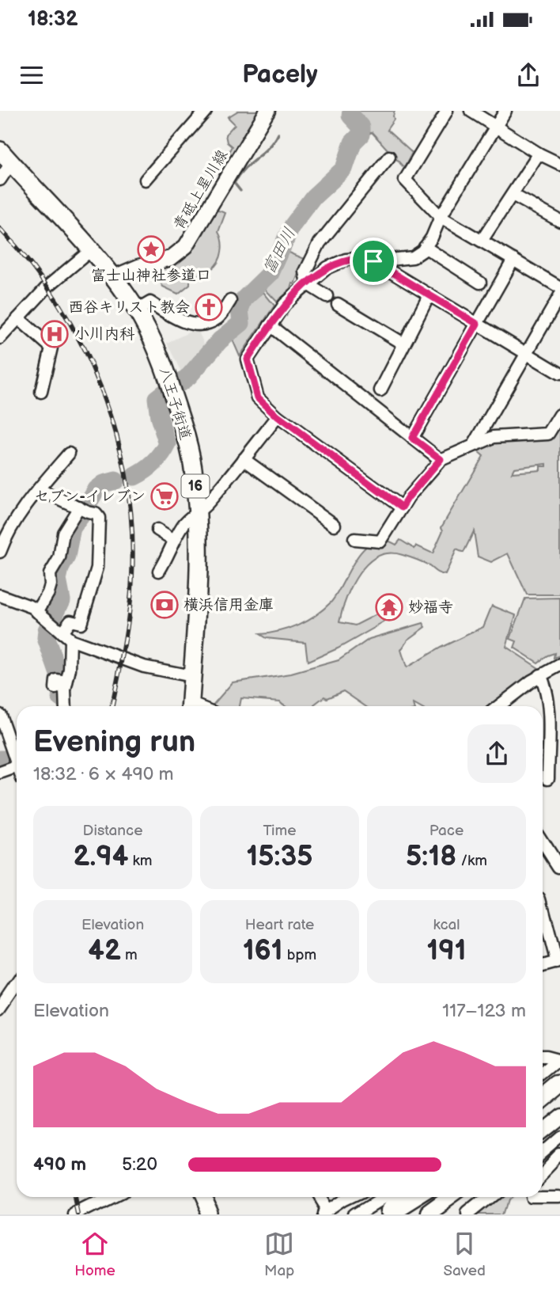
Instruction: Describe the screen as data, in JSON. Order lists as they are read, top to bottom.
{
  "streets": {
    "highway": ["八王子街道", "16"],
    "main road": ["青砥上星川線"]
  },
  "crossings": [
    ["青砥上星川線", "八王子街道"]
  ],
  "water": ["富田川"],
  "places": {
    "place": ["富士山神社参道口"],
    "church": ["西谷キリスト教会"],
    "hospital": ["小川内科"],
    "supermarket": ["セブン-イレブン"],
    "bank": ["横浜信用金庫"],
    "temple": ["妙福寺"]
  },
  "page": {
    "status": "18:32",
    "header": "Pacely",
    "heading": ["Evening run", "18:32 · 6 × 490 m"],
    "stats": [
      ["Distance", "2.94 km"],
      ["Time", "15:35"],
      ["Pace", "5:18 /km"],
      ["Elevation", "42 m"],
      ["Heart rate", "161 bpm"],
      ["kcal", "191"]
    ],
    "chart": ["Elevation", "117–123 m"],
    "list": [
      {
        "name": "490 m",
        "note": "5:20"
      }
    ],
    "tabs": ["Home", "Map", "Saved"]
  }
}
